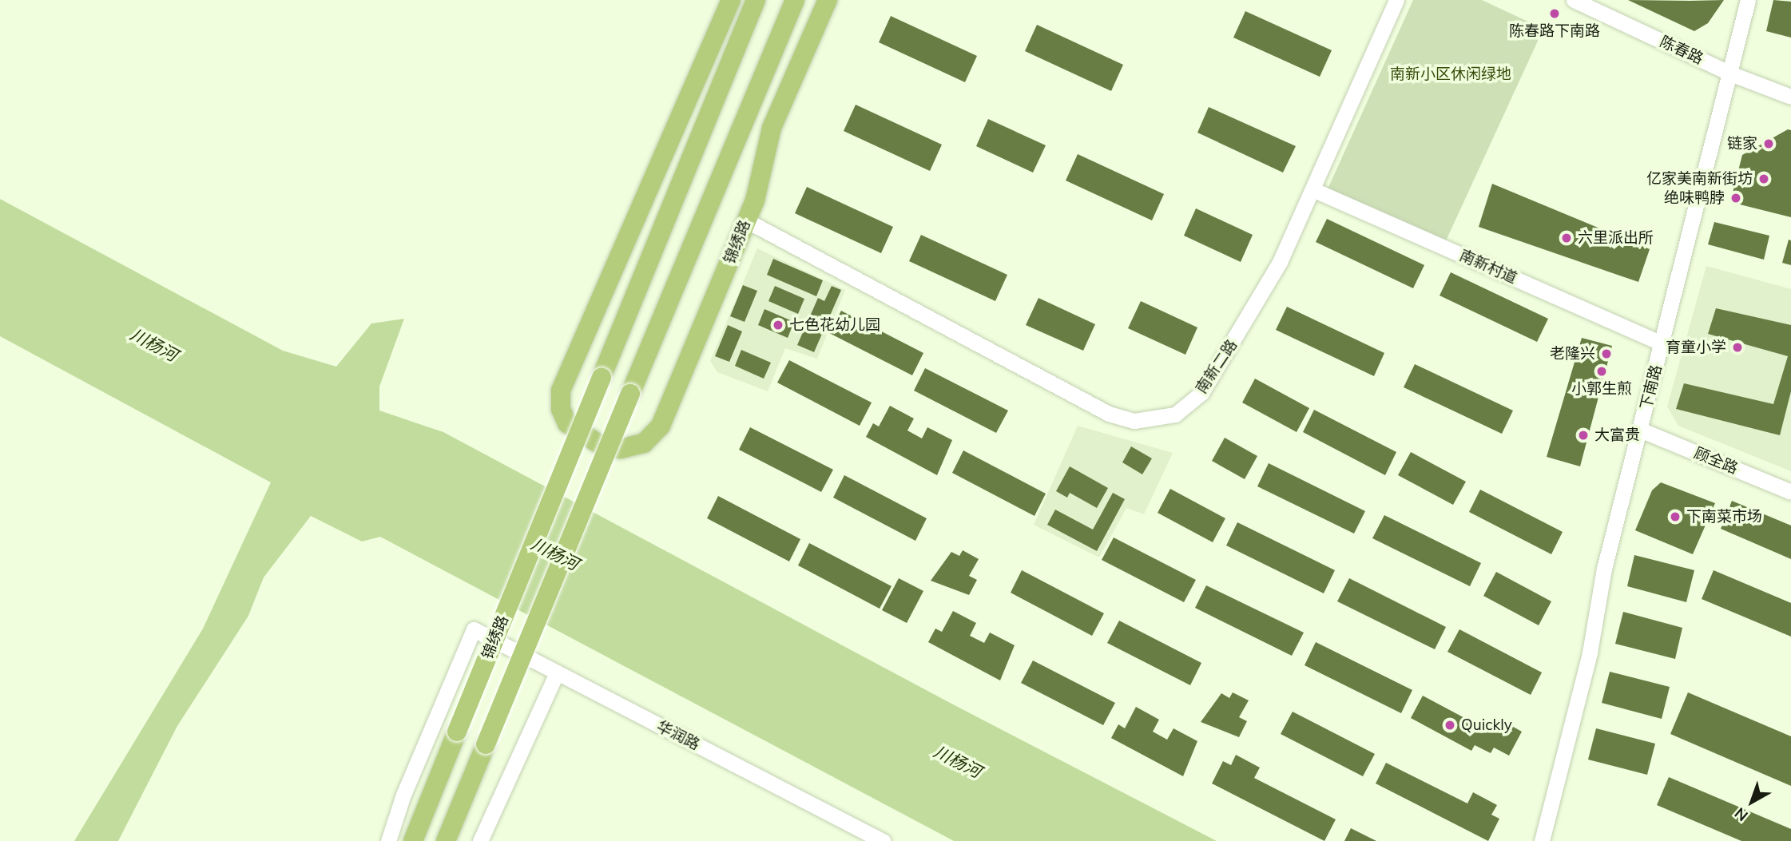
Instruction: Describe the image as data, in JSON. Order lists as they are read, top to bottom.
{
  "streets": {
    "main road": ["锦绣路"],
    "street": [
      "陈春路",
      "南新村道",
      "南新二路",
      "下南路",
      "顾全路",
      "华润路"
    ]
  },
  "crossings": [
    ["陈春路", "下南路"],
    ["锦绣路", "南新二路"],
    ["南新村道", "南新二路"],
    ["南新村道", "下南路"],
    ["下南路", "顾全路"]
  ],
  "water": ["川杨河"],
  "parks": ["南新小区休闲绿地"],
  "places": [
    "陈春路下南路",
    "链家",
    "亿家美南新街坊",
    "绝味鸭脖",
    "六里派出所",
    "七色花幼儿园",
    "育童小学",
    "老隆兴",
    "小郭生煎",
    "大富贵",
    "下南菜市场",
    "Quickly"
  ],
  "north": "bottom left"
}
